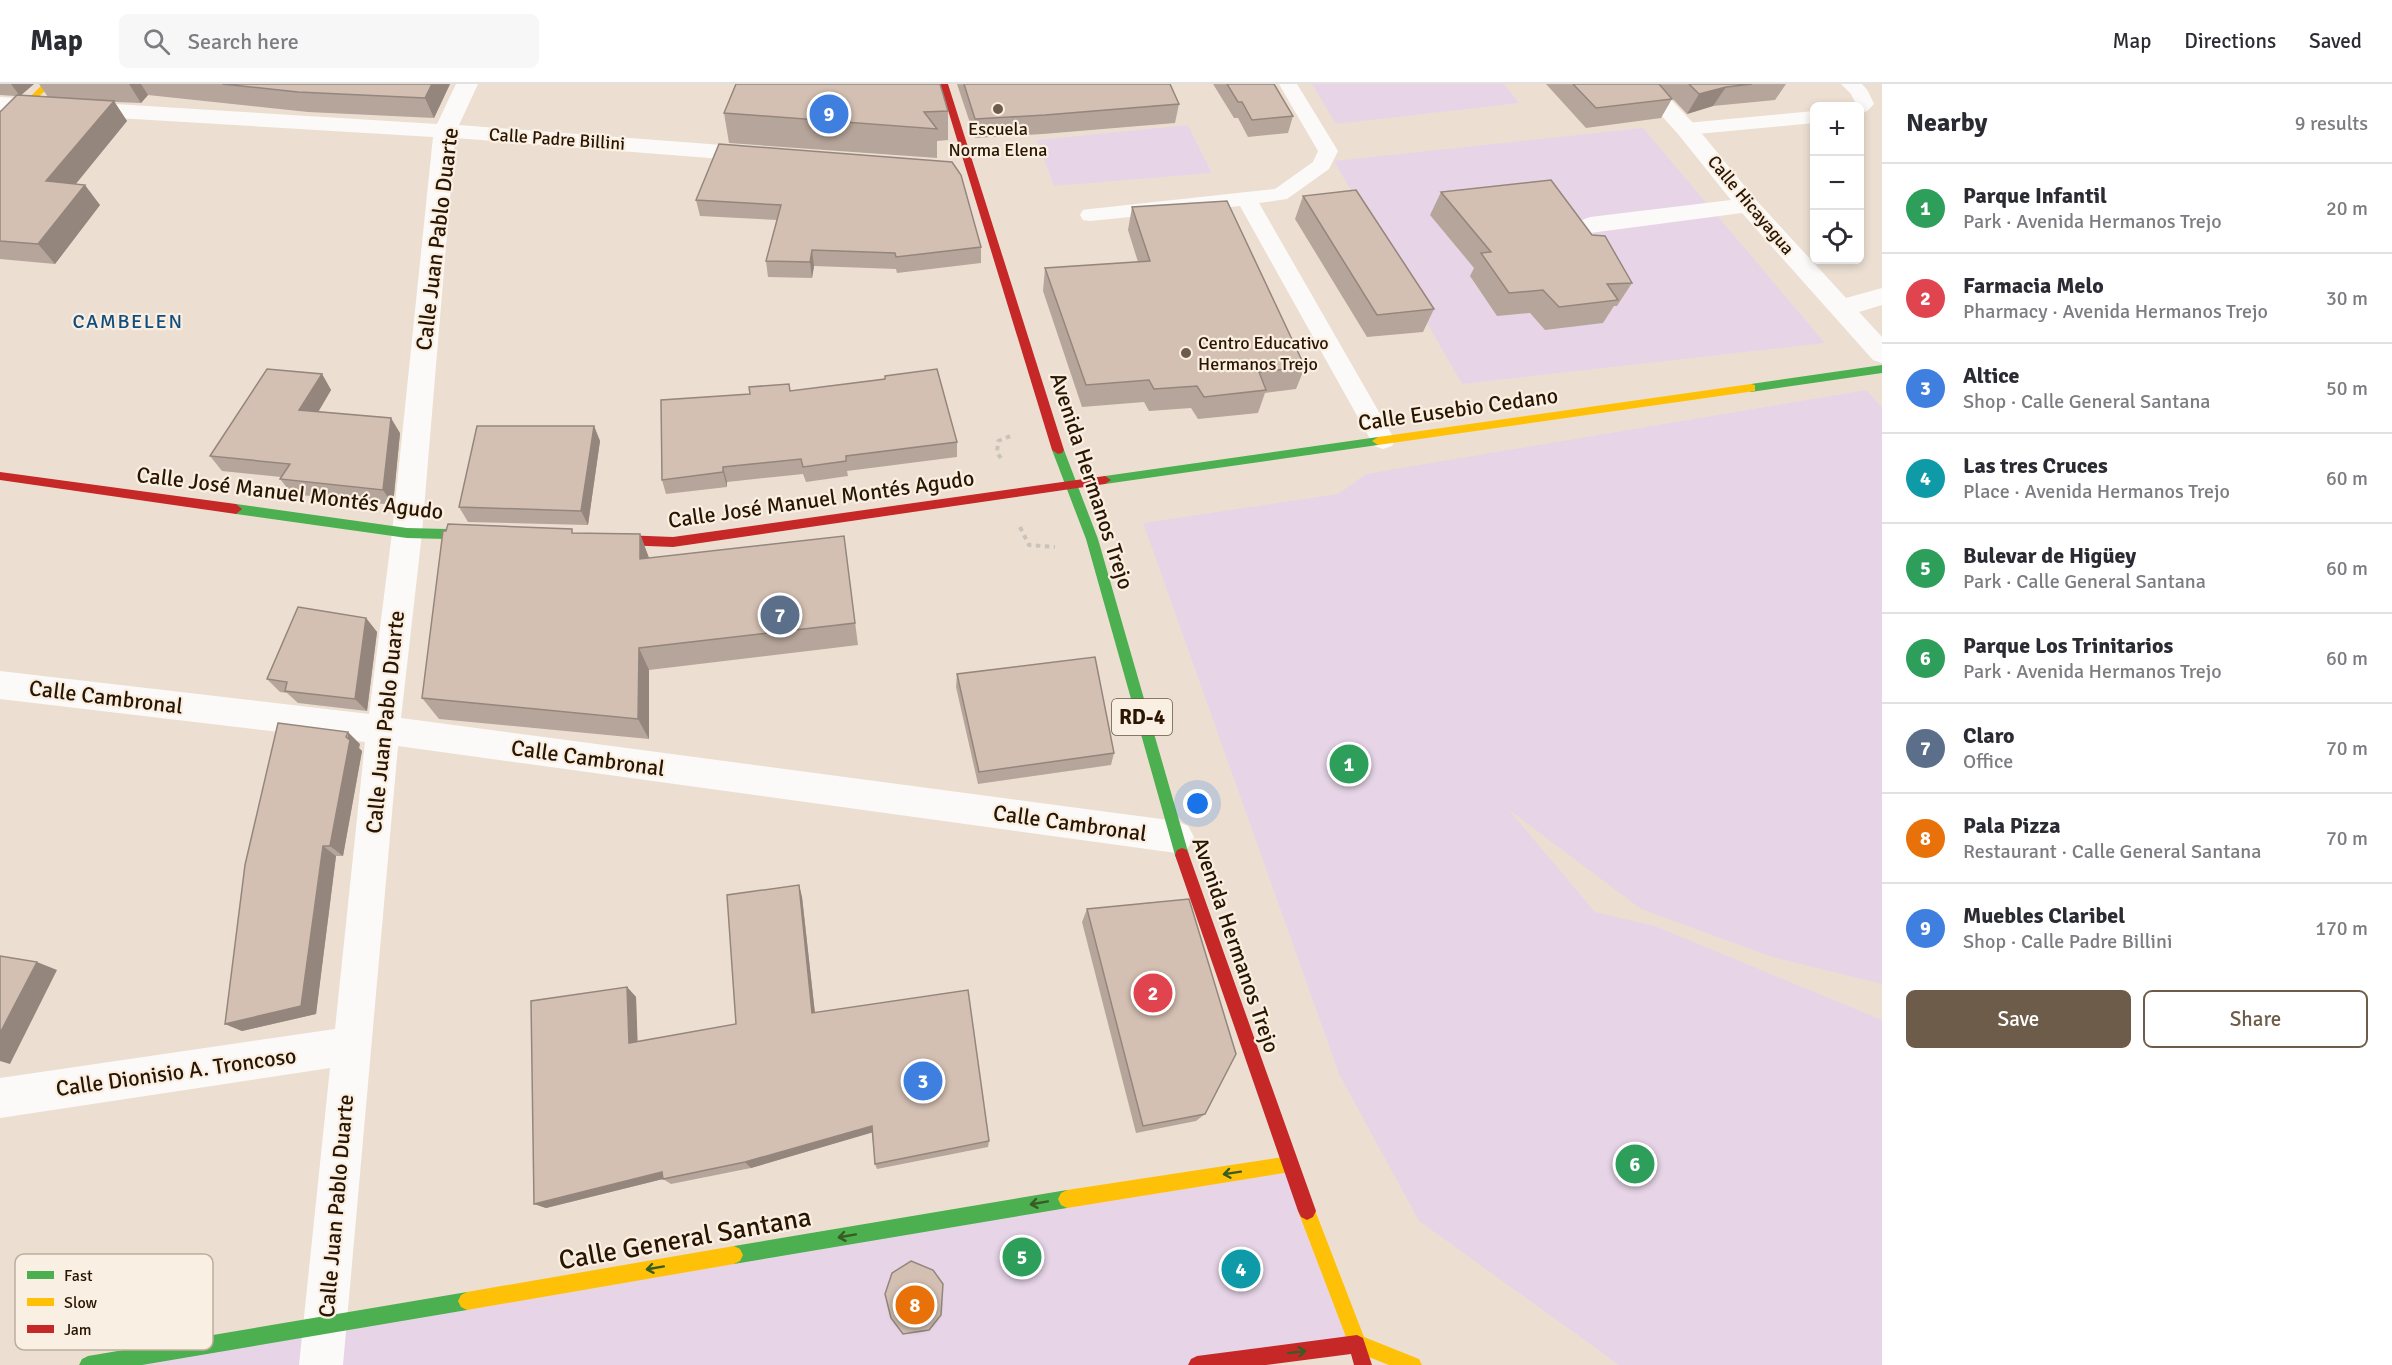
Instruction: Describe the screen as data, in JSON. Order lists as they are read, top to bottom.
{
  "streets": {
    "main road": [
      "Calle Eusebio Cedano",
      "Avenida Hermanos Trejo",
      "Calle José Manuel Montés Agudo",
      "RD-4",
      "Calle General Santana"
    ],
    "street": [
      "Calle Padre Billini",
      "Calle Hicayagua",
      "Calle Juan Pablo Duarte",
      "Calle Cambronal",
      "Calle Dionisio A. Troncoso"
    ]
  },
  "crossings": [
    ["Calle Padre Billini", "Calle Juan Pablo Duarte"],
    ["Calle Juan Pablo Duarte", "Calle José Manuel Montés Agudo"],
    ["Calle Juan Pablo Duarte", "Calle Cambronal"],
    ["Calle Juan Pablo Duarte", "Calle Dionisio A. Troncoso"],
    ["Calle Juan Pablo Duarte", "Calle General Santana"],
    ["Calle Eusebio Cedano", "Avenida Hermanos Trejo"],
    ["Calle Eusebio Cedano", "Calle José Manuel Montés Agudo"],
    ["Avenida Hermanos Trejo", "Calle Cambronal"],
    ["Avenida Hermanos Trejo", "Calle General Santana"]
  ],
  "one_way": ["Calle General Santana"],
  "districts": ["CAMBELEN"],
  "places": ["Escuela Norma Elena", "Centro Educativo Hermanos Trejo"],
  "legend": ["Fast", "Slow", "Jam"],
  "page": {
    "header": "Map",
    "search": "Search here",
    "nav": ["Map", "Directions", "Saved"],
    "heading": ["Nearby", "9 results"],
    "pins": [
      "9",
      "7",
      "1",
      "2",
      "3",
      "6",
      "5",
      "4",
      "8"
    ],
    "map_buttons": ["+", "−"],
    "list": [
      {
        "mark": "1",
        "name": "Parque Infantil",
        "note": "Park · Avenida Hermanos Trejo",
        "value": "20 m"
      },
      {
        "mark": "2",
        "name": "Farmacia Melo",
        "note": "Pharmacy · Avenida Hermanos Trejo",
        "value": "30 m"
      },
      {
        "mark": "3",
        "name": "Altice",
        "note": "Shop · Calle General Santana",
        "value": "50 m"
      },
      {
        "mark": "4",
        "name": "Las tres Cruces",
        "note": "Place · Avenida Hermanos Trejo",
        "value": "60 m"
      },
      {
        "mark": "5",
        "name": "Bulevar de Higüey",
        "note": "Park · Calle General Santana",
        "value": "60 m"
      },
      {
        "mark": "6",
        "name": "Parque Los Trinitarios",
        "note": "Park · Avenida Hermanos Trejo",
        "value": "60 m"
      },
      {
        "mark": "7",
        "name": "Claro",
        "note": "Office",
        "value": "70 m"
      },
      {
        "mark": "8",
        "name": "Pala Pizza",
        "note": "Restaurant · Calle General Santana",
        "value": "70 m"
      },
      {
        "mark": "9",
        "name": "Muebles Claribel",
        "note": "Shop · Calle Padre Billini",
        "value": "170 m"
      }
    ],
    "buttons": ["Save", "Share"]
  }
}
